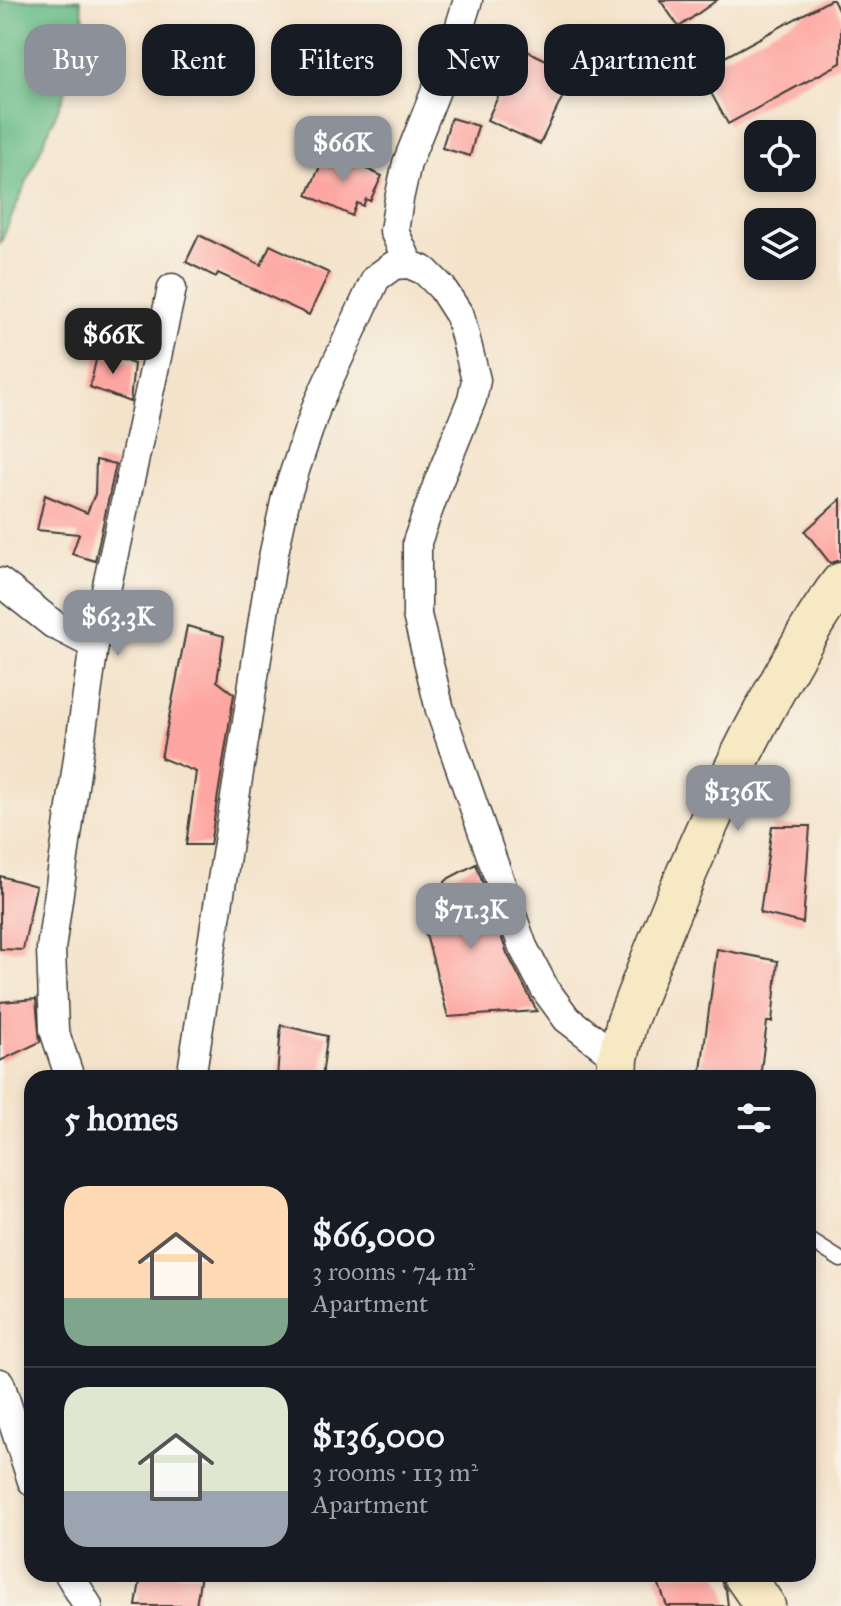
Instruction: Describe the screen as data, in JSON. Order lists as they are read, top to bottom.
{
  "page": {
    "chip": [
      "Buy",
      "Rent",
      "Filters",
      "New",
      "Apartment"
    ],
    "price": [
      "$66K",
      "$66K",
      "$63.3K",
      "$136K",
      "$71.3K"
    ],
    "heading": "5 homes",
    "list": [
      {
        "name": "$66,000",
        "note": "3 rooms · 74 m² · Apartment"
      },
      {
        "name": "$136,000",
        "note": "3 rooms · 113 m² · Apartment"
      }
    ]
  }
}
